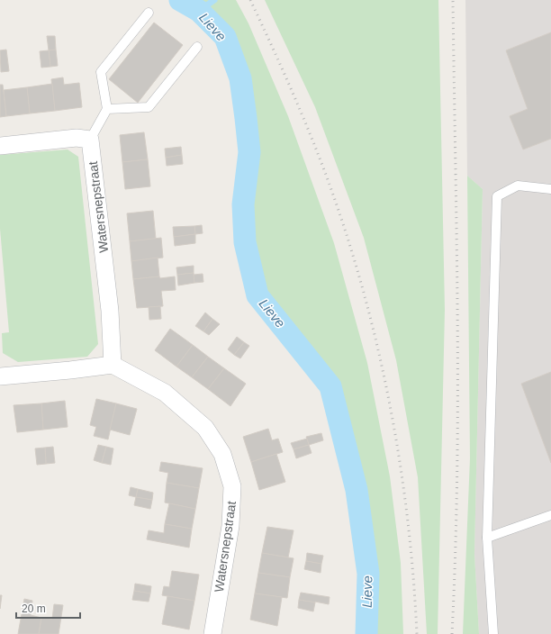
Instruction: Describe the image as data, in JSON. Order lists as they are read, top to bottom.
{
  "streets": {
    "street": ["Watersnepstraat"]
  },
  "water": ["Lieve"],
  "scale_bar": "20 m"
}
